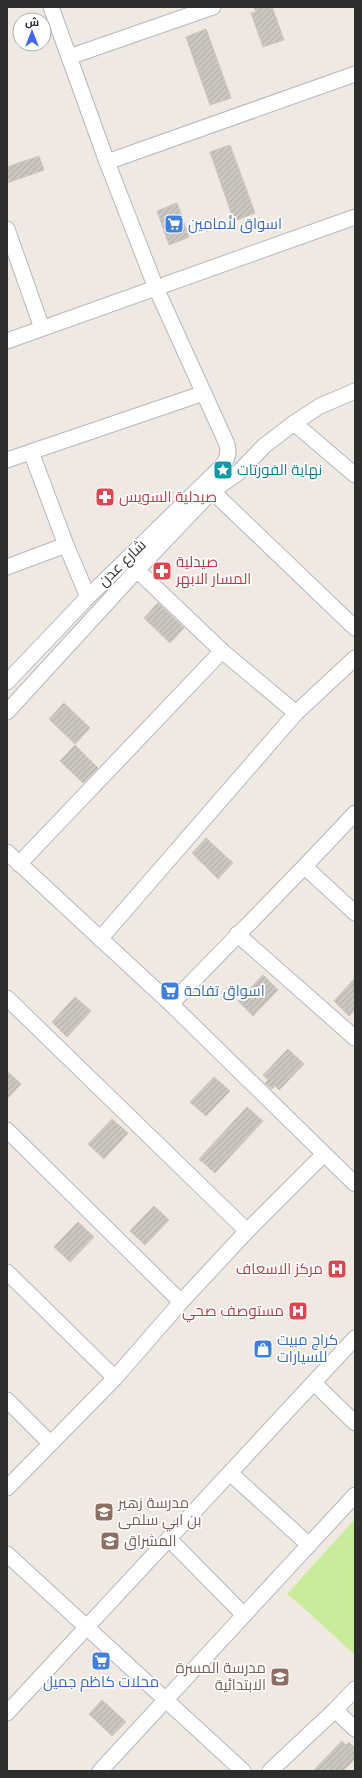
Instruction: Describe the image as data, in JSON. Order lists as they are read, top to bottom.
{
  "streets": {
    "street": ["شارع عدن"]
  },
  "places": {
    "supermarket": ["اسواق لاًًمامين", "اسواق تفاحة", "محلات كاظم جميل"],
    "place": ["نهاية الفورتات"],
    "pharmacy": ["صيدلية السويس", "صيدلية المسار الابهر"],
    "hospital": ["مركز الاسعاف", "مستوصف صحي"],
    "shop": ["كراج مبيت للسيارات"],
    "school or university": ["مدرسة زهير بن ابي سلمى", "المشراق", "مدرسة المسرة الابتدائية"]
  },
  "north": "top"
}
